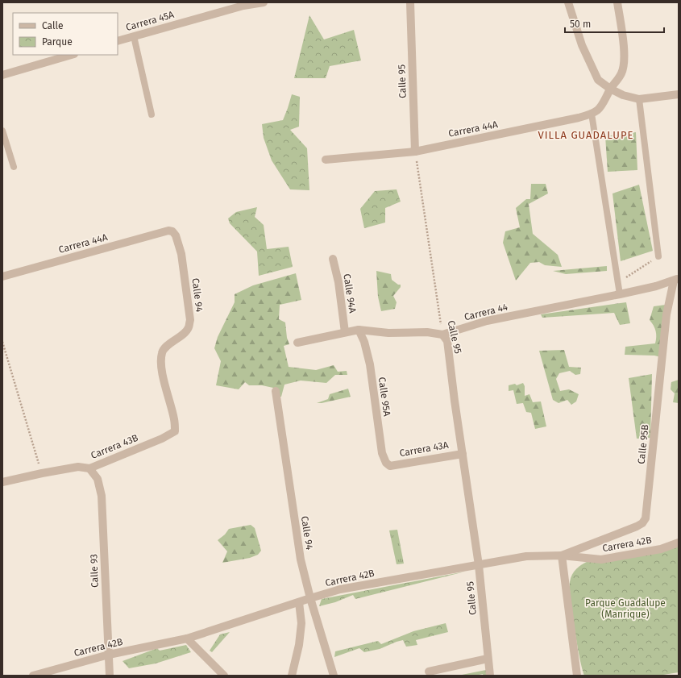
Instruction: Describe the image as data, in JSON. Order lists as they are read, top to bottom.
{
  "streets": {
    "street": [
      "Carrera 45A",
      "Calle 95",
      "Carrera 44A",
      "Calle 94A",
      "Calle 94",
      "Carrera 44",
      "Calle 95A",
      "Calle 95B",
      "Carrera 43B",
      "Carrera 43A",
      "Carrera 42B",
      "Calle 93"
    ]
  },
  "crossings": [
    ["Calle 95", "Carrera 44A"],
    ["Calle 95", "Carrera 44"],
    ["Calle 95", "Carrera 43A"],
    ["Calle 95", "Carrera 42B"],
    ["Carrera 44A", "Calle 94"],
    ["Calle 94A", "Carrera 44"],
    ["Calle 94", "Carrera 43B"],
    ["Calle 94", "Carrera 42B"],
    ["Carrera 44", "Calle 95A"],
    ["Carrera 44", "Calle 95B"],
    ["Calle 95A", "Carrera 43A"],
    ["Calle 95B", "Carrera 42B"],
    ["Carrera 43B", "Calle 93"],
    ["Carrera 42B", "Calle 93"]
  ],
  "districts": ["VILLA GUADALUPE"],
  "parks": ["Parque Guadalupe (Manrique)"],
  "legend": ["Calle", "Parque"],
  "scale_bar": "50 m"
}
